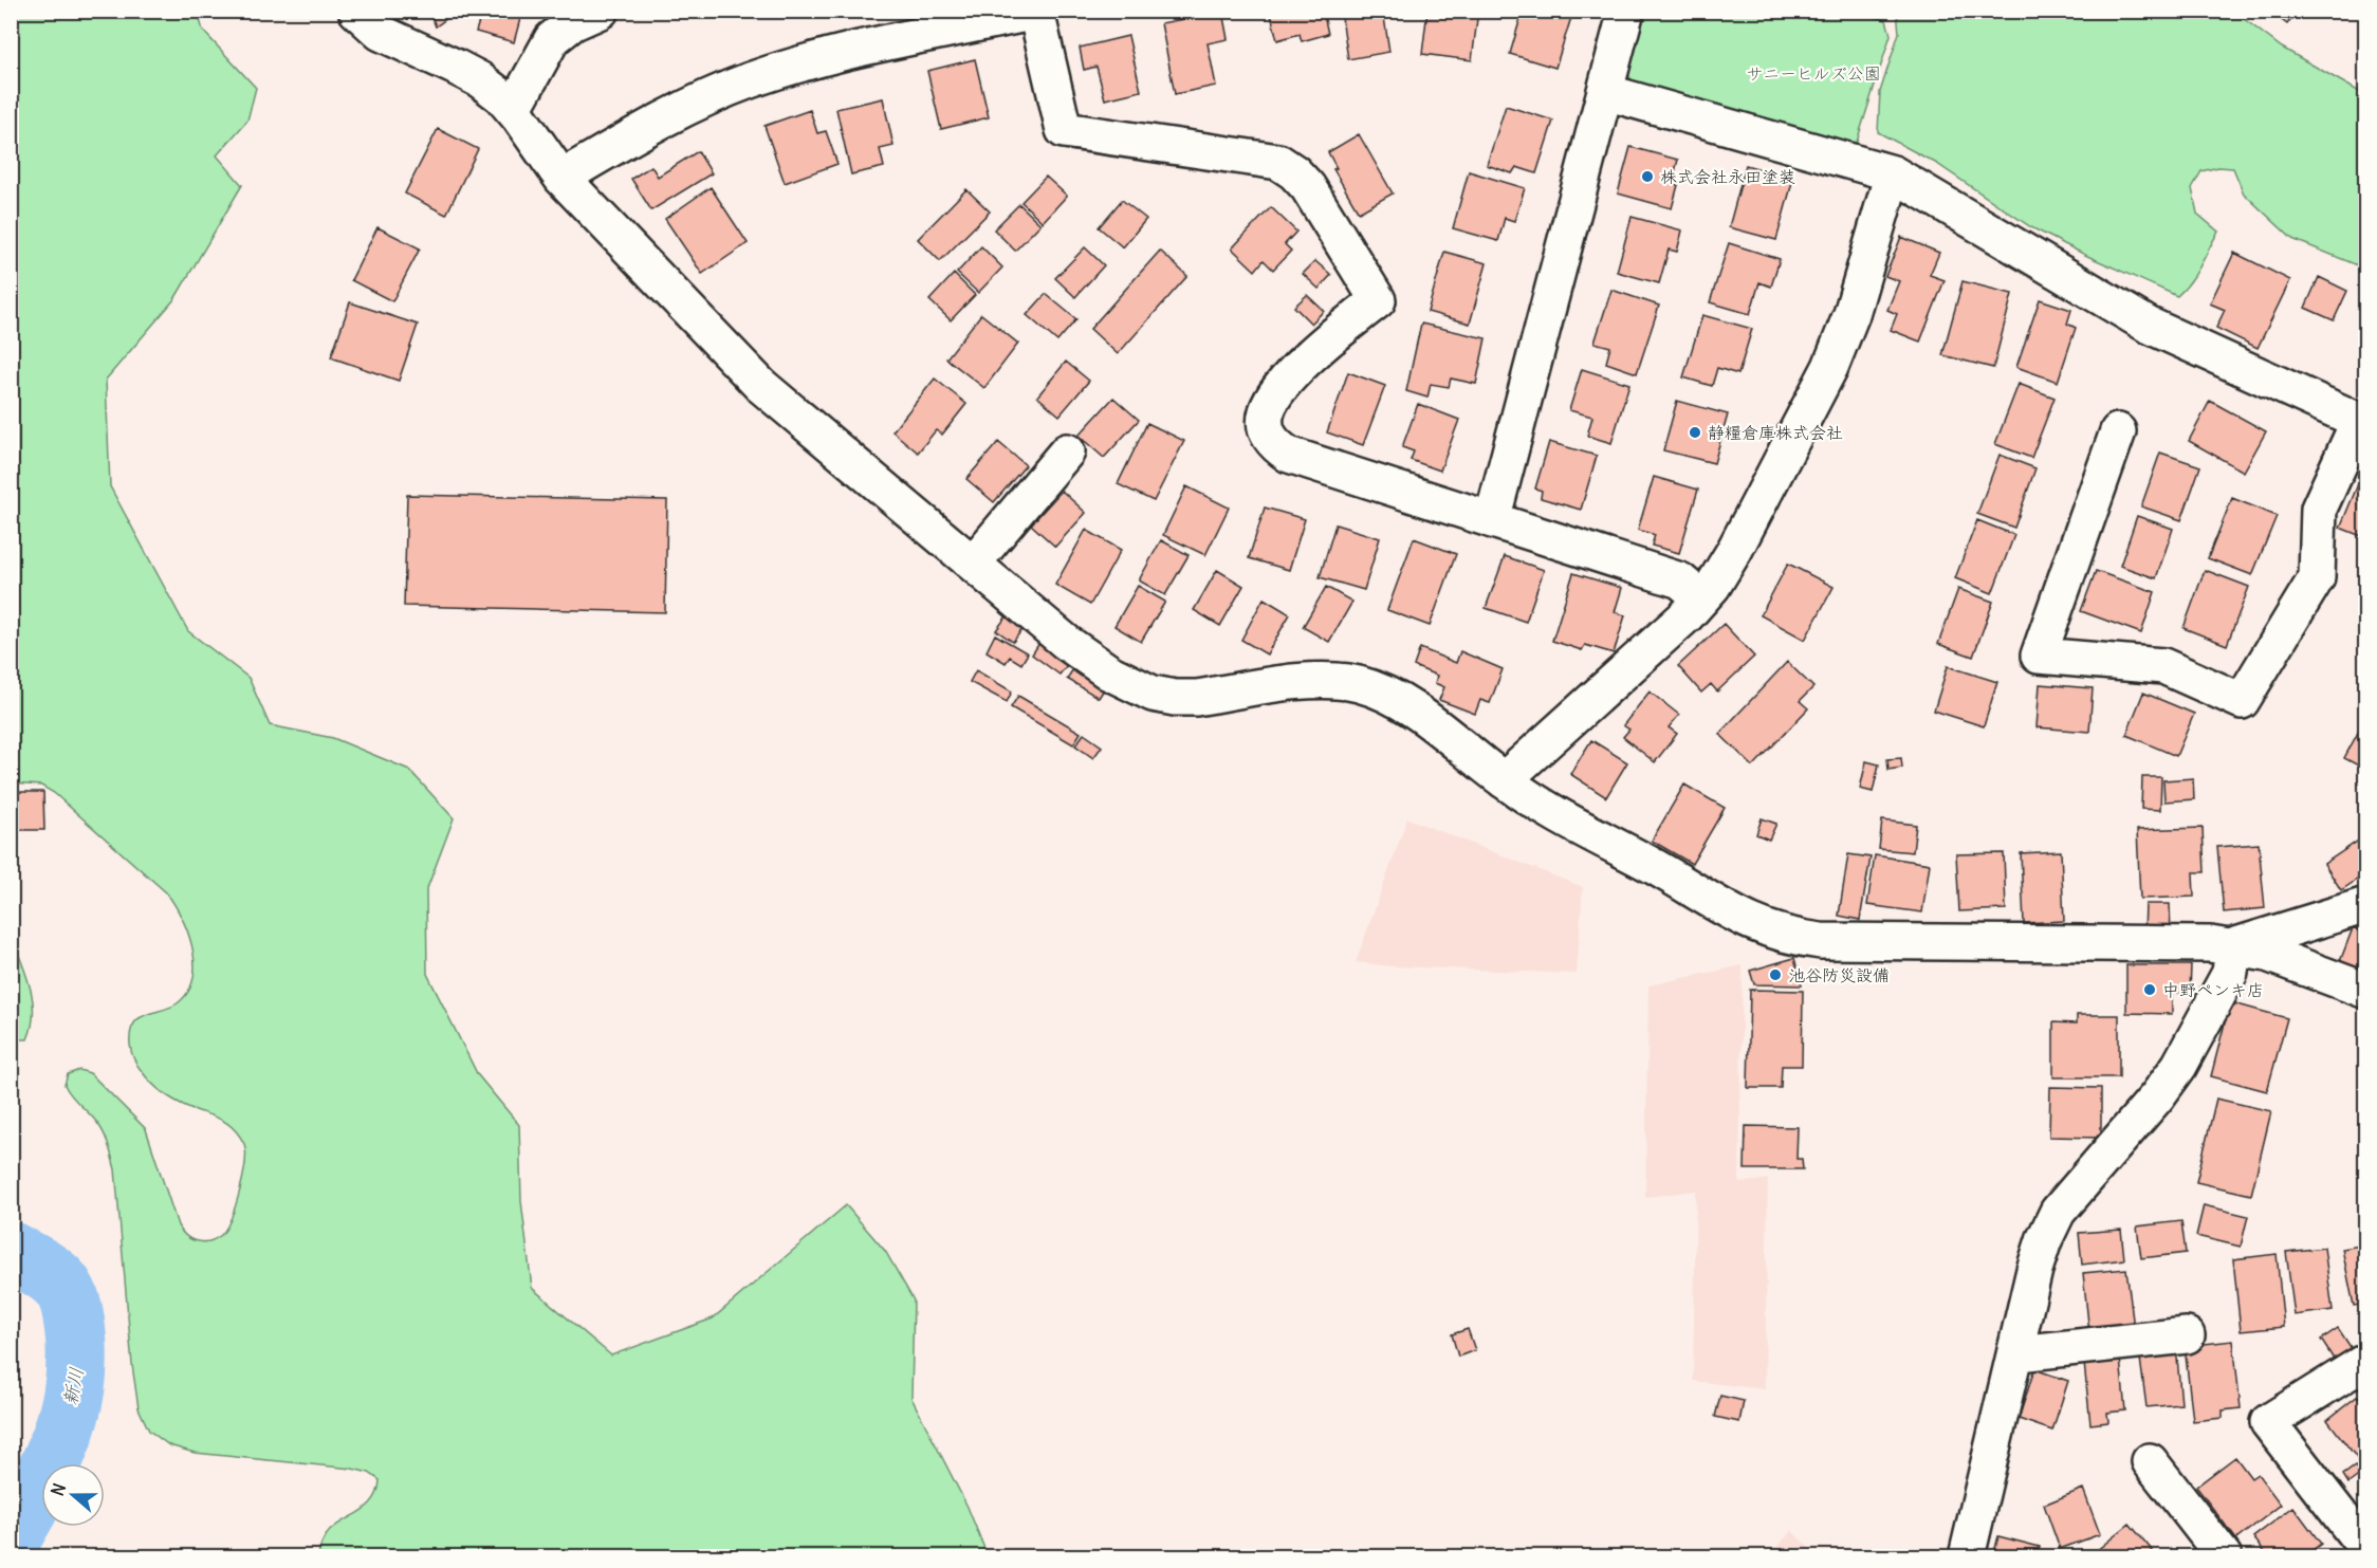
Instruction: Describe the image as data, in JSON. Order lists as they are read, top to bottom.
{
  "water": ["新川"],
  "parks": ["サニーヒルズ公園"],
  "places": [
    "株式会社永田塗装",
    "静糧倉庫株式会社",
    "池谷防災設備",
    "中野ペンキ店"
  ],
  "north": "left"
}
